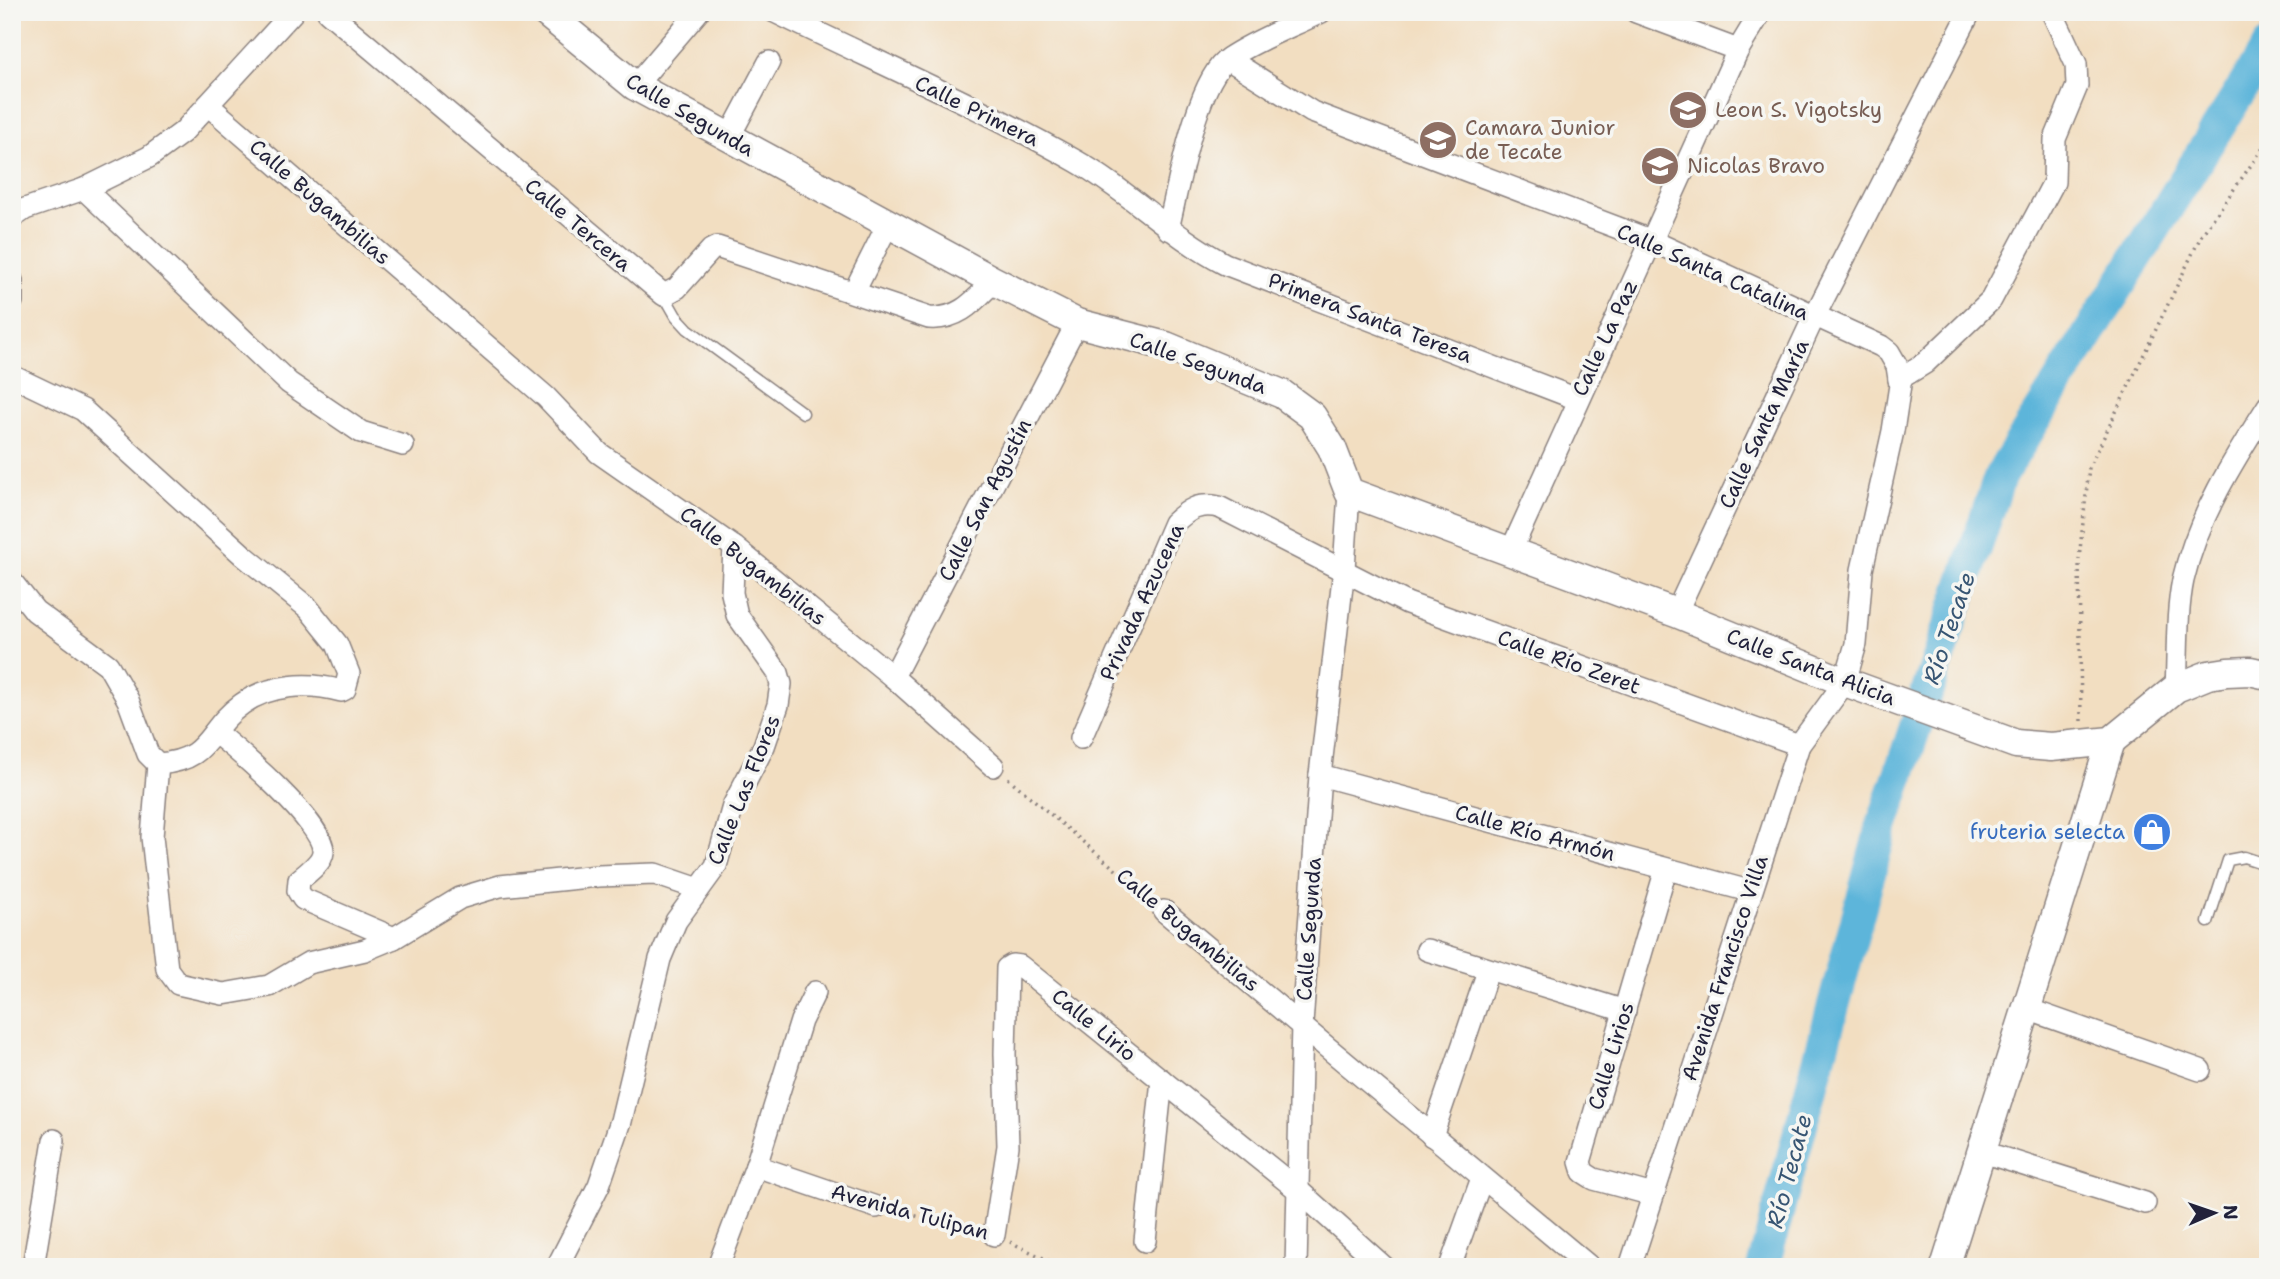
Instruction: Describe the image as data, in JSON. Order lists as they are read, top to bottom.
{
  "streets": {
    "street": [
      "Calle Primera",
      "Calle Segunda",
      "Calle Bugambilias",
      "Calle Tercera",
      "Calle Santa Catalina",
      "Primera Santa Teresa",
      "Calle La Paz",
      "Calle Santa María",
      "Calle San Agustín",
      "Privada Azucena",
      "Calle Río Zeret",
      "Calle Santa Alicia",
      "Calle Las Flores",
      "Calle Río Armón",
      "Avenida Francisco Villa",
      "Calle Lirio",
      "Calle Lirios",
      "Avenida Tulipan"
    ]
  },
  "crossings": [
    ["Calle Primera", "Primera Santa Teresa"],
    ["Calle Segunda", "Calle Bugambilias"],
    ["Calle Segunda", "Calle San Agustín"],
    ["Calle Segunda", "Privada Azucena"],
    ["Calle Segunda", "Calle Río Zeret"],
    ["Calle Segunda", "Calle Santa Alicia"],
    ["Calle Segunda", "Calle Río Armón"],
    ["Calle Bugambilias", "Calle San Agustín"],
    ["Calle Bugambilias", "Calle Las Flores"],
    ["Calle Santa Catalina", "Calle La Paz"],
    ["Calle Santa Catalina", "Calle Santa María"],
    ["Primera Santa Teresa", "Calle La Paz"],
    ["Calle La Paz", "Calle Santa Alicia"],
    ["Calle Santa María", "Calle Santa Alicia"],
    ["Privada Azucena", "Calle Río Zeret"],
    ["Calle Río Zeret", "Avenida Francisco Villa"],
    ["Calle Santa Alicia", "Avenida Francisco Villa"],
    ["Calle Río Armón", "Avenida Francisco Villa"],
    ["Calle Río Armón", "Calle Lirios"],
    ["Avenida Francisco Villa", "Calle Lirios"],
    ["Calle Lirio", "Avenida Tulipan"]
  ],
  "water": ["Río Tecate"],
  "places": {
    "school or university": ["Leon S. Vigotsky", "Camara Junior de Tecate", "Nicolas Bravo"],
    "shop": ["fruteria selecta"]
  },
  "north": "right"
}
